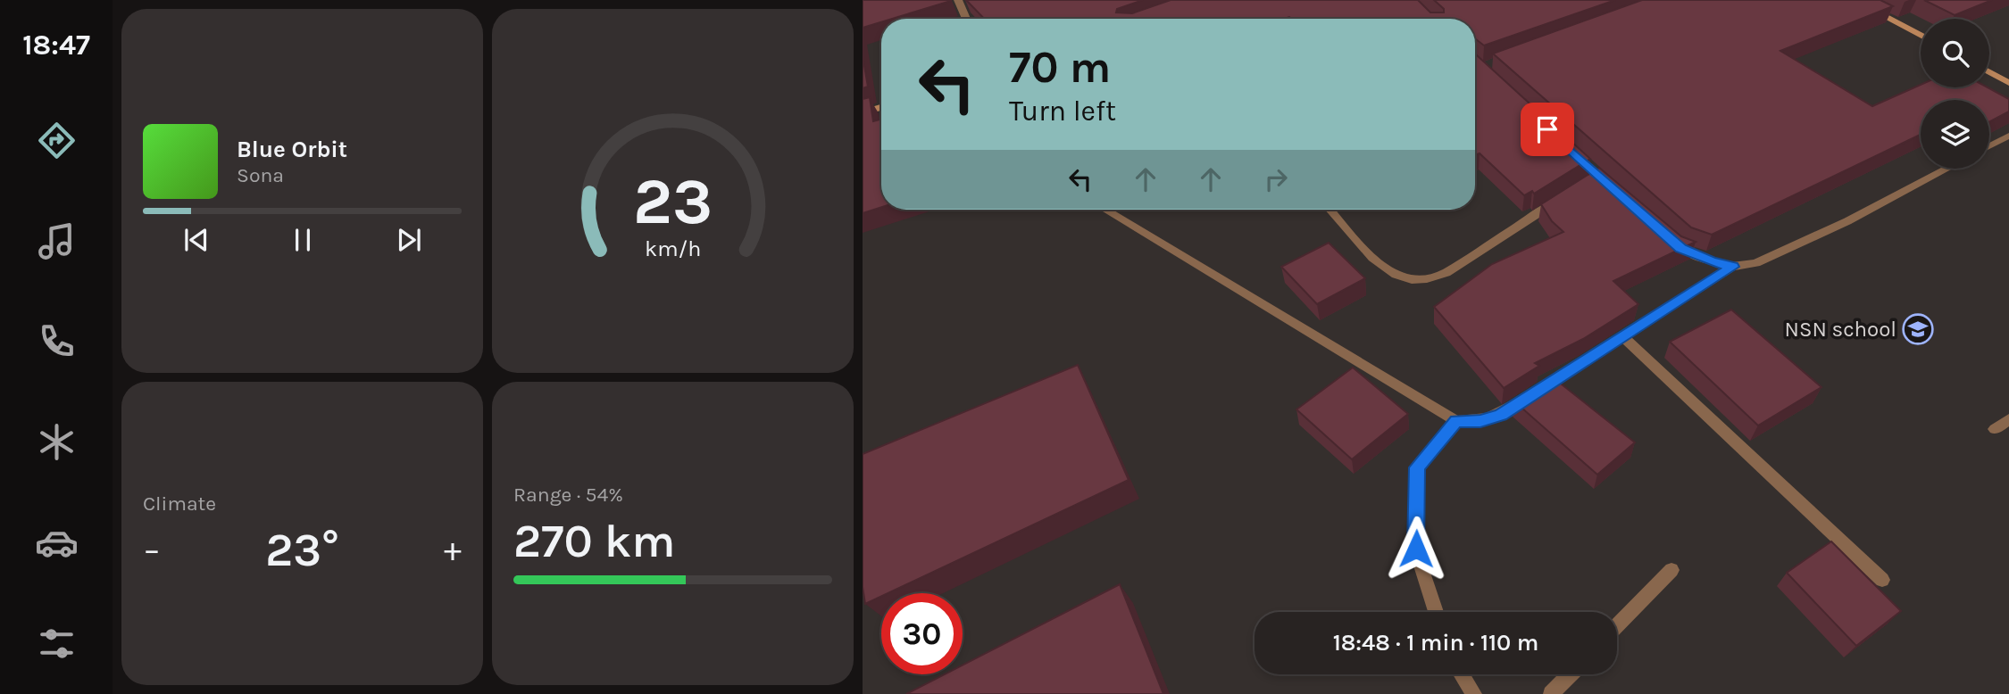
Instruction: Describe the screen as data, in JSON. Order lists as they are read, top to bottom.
{
  "places": {
    "school or university": ["NSN school"]
  },
  "page": {
    "tabs": "18:47",
    "turn": ["70 m", "Turn left"],
    "song": ["Blue Orbit", "Sona"],
    "tile": [
      "Climate",
      ["Range · 54%", "270 km"]
    ],
    "heat": ["−", "23°", "+"],
    "limit": "30",
    "trip": "18:48 · 1 min · 110 m",
    "gauge": ["23", "km/h"]
  }
}
